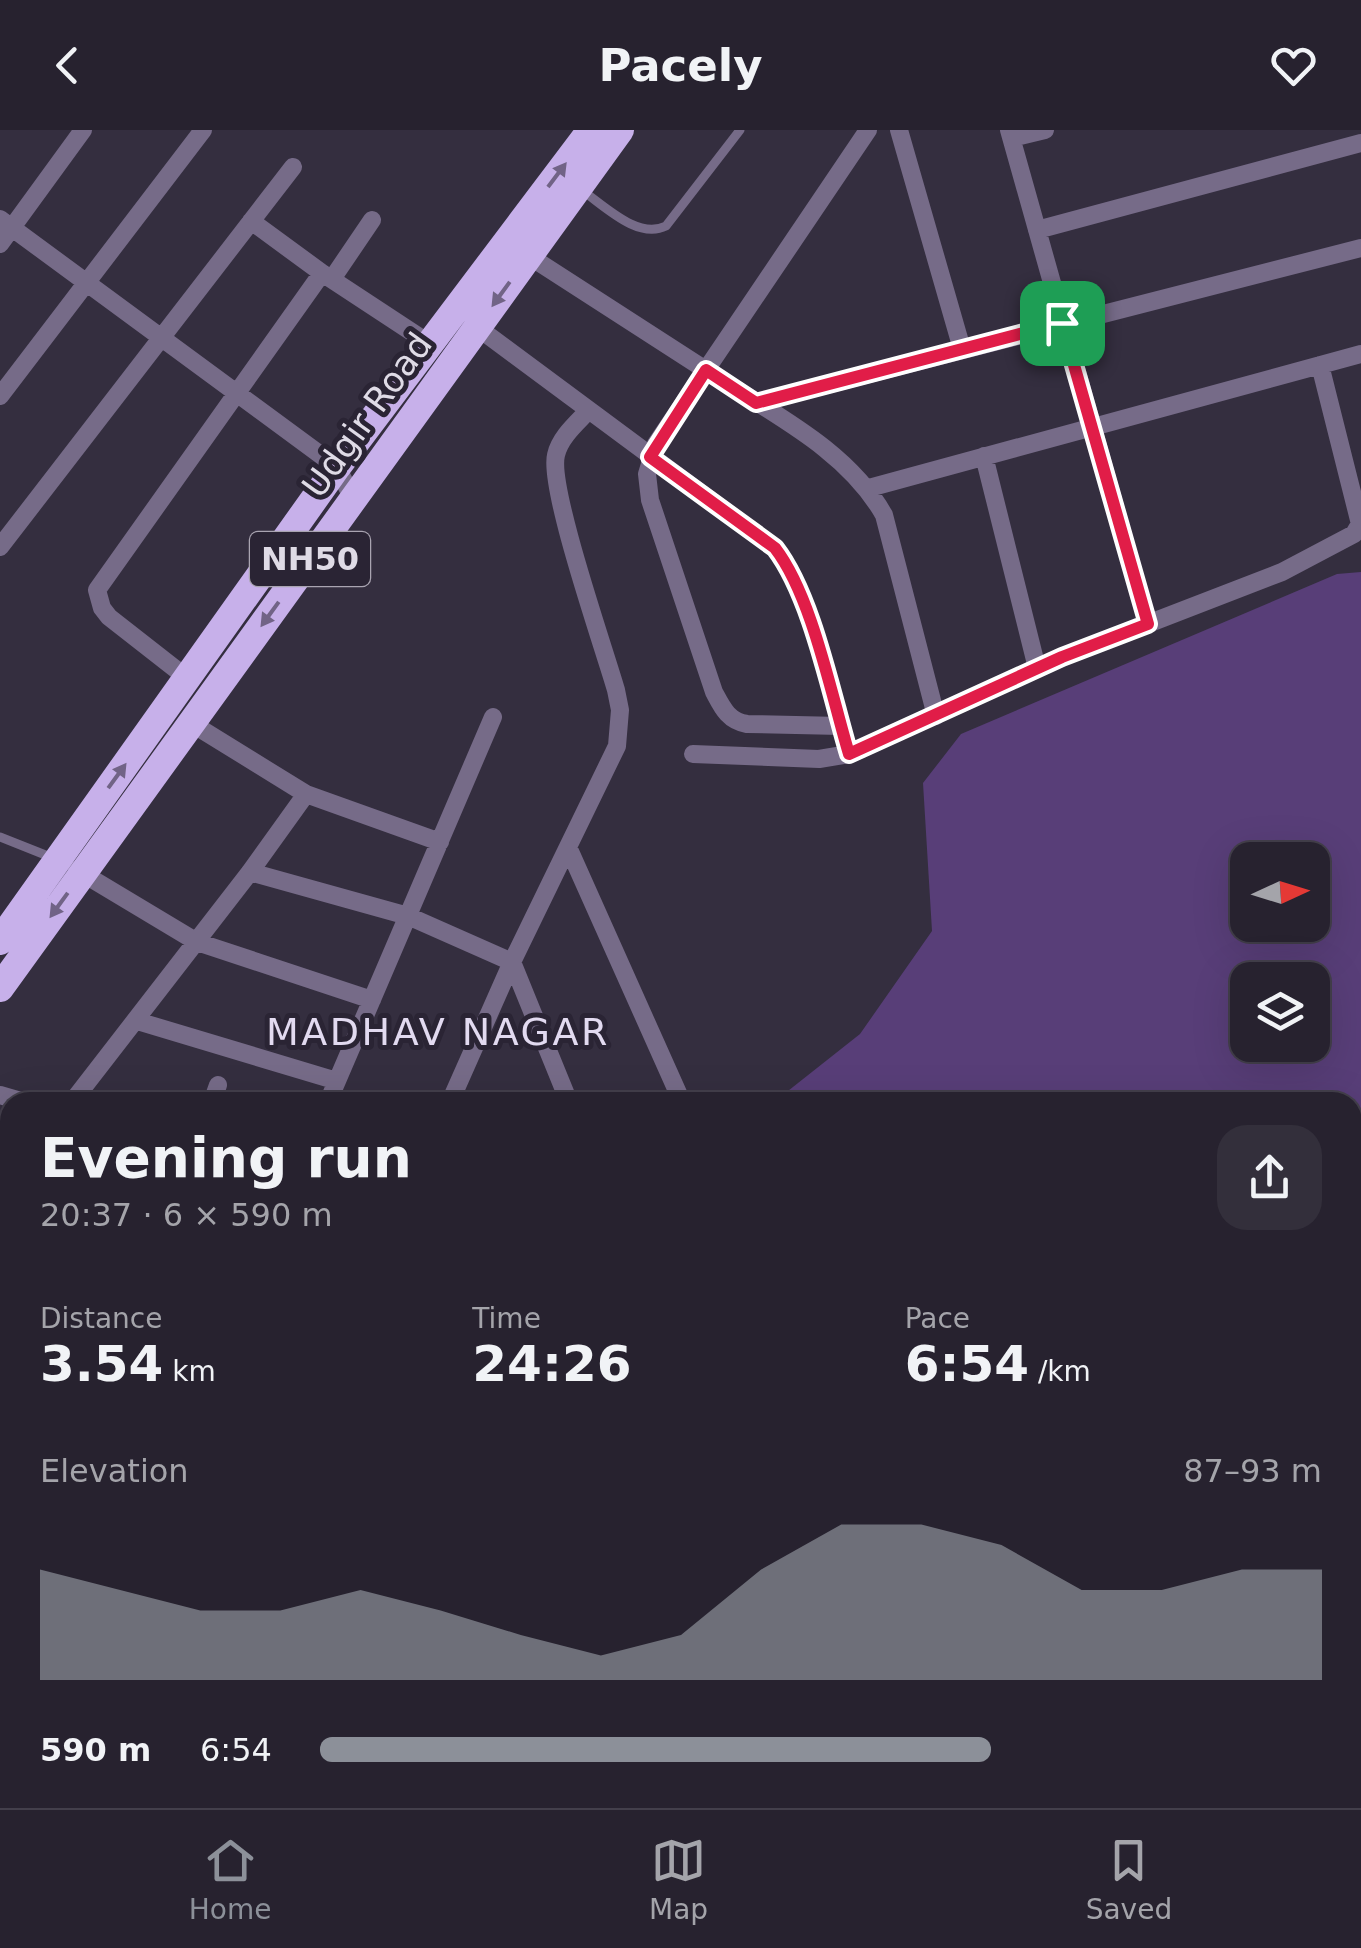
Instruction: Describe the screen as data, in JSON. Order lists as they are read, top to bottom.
{
  "streets": {
    "highway": ["Udgir Road", "NH50"]
  },
  "districts": ["MADHAV NAGAR"],
  "north": "right",
  "page": {
    "header": "Pacely",
    "heading": ["Evening run", "20:37 · 6 × 590 m"],
    "stats": [
      ["Distance", "3.54 km"],
      ["Time", "24:26"],
      ["Pace", "6:54 /km"]
    ],
    "chart": ["Elevation", "87–93 m"],
    "list": [
      {
        "name": "590 m",
        "note": "6:54"
      }
    ],
    "tabs": ["Home", "Map", "Saved"]
  }
}
